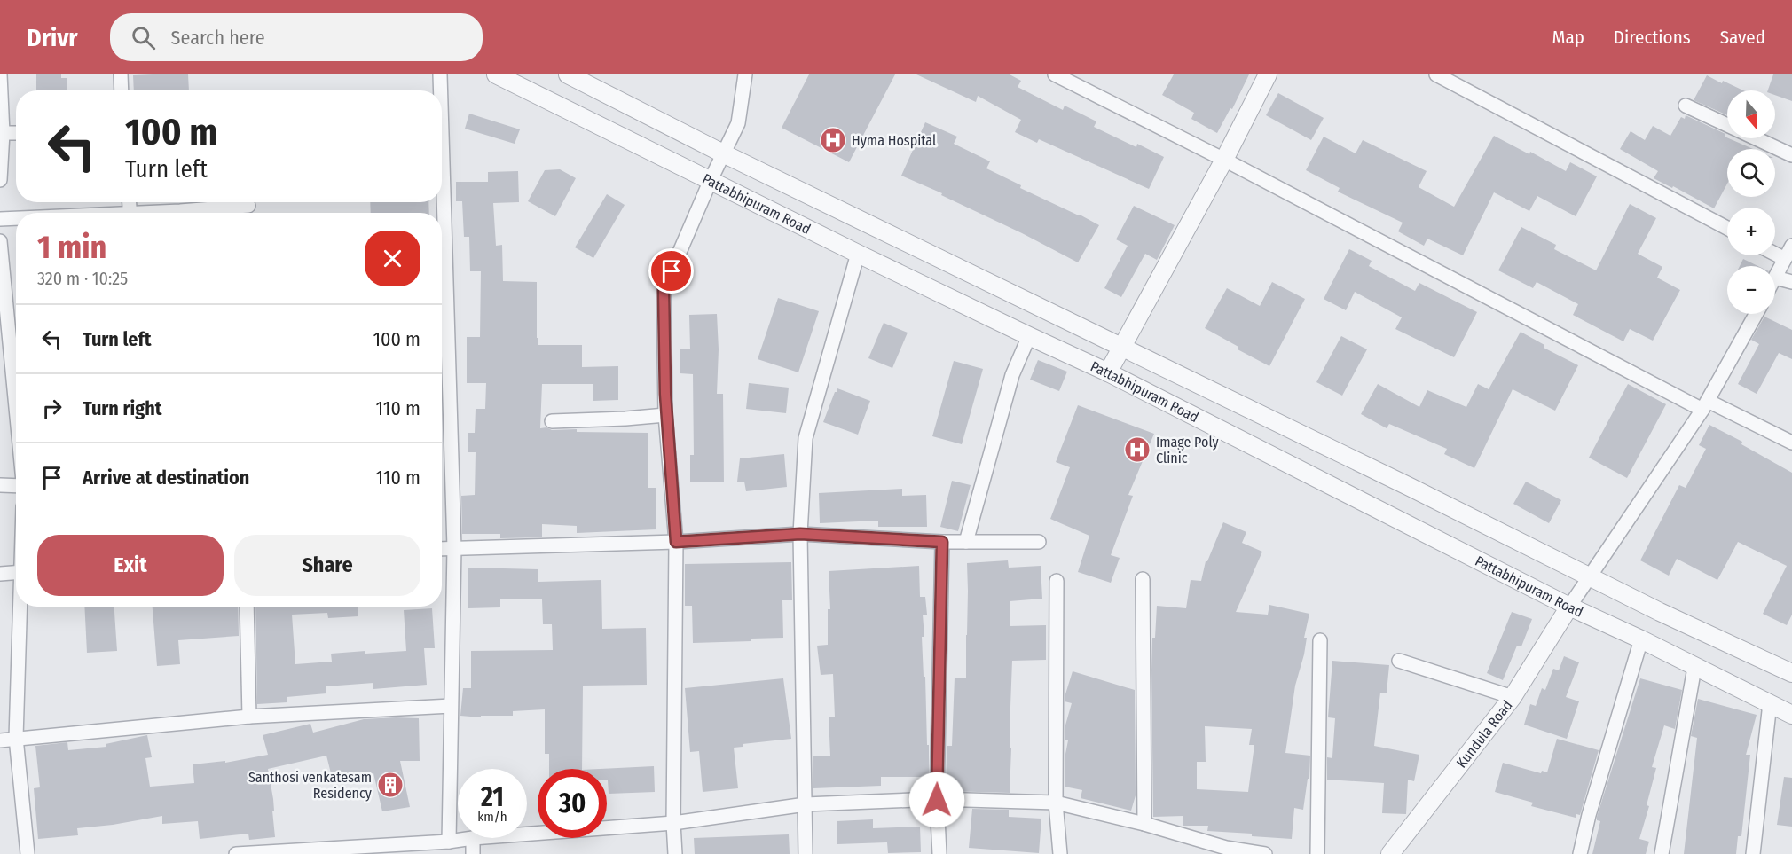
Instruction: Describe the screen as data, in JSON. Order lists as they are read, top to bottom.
{
  "streets": {
    "street": ["Pattabhipuram Road", "Kundula Road"]
  },
  "crossings": [
    ["Pattabhipuram Road", "Kundula Road"]
  ],
  "places": {
    "hospital": ["Hyma Hospital", "Image Poly Clinic"],
    "building": ["Santhosi venkatesam Residency"]
  },
  "north": "bottom",
  "page": {
    "header": "Drivr",
    "search": "Search here",
    "nav": ["Map", "Directions", "Saved"],
    "map_buttons": ["+", "−"],
    "turn": ["100 m", "Turn left"],
    "heading": ["1 min", "320 m · 10:25"],
    "list": [
      {
        "name": "Turn left",
        "value": "100 m"
      },
      {
        "name": "Turn right",
        "value": "110 m"
      },
      {
        "name": "Arrive at destination",
        "value": "110 m"
      }
    ],
    "buttons": ["Exit", "Share"],
    "speed": "21 km/h",
    "limit": "30"
  }
}
